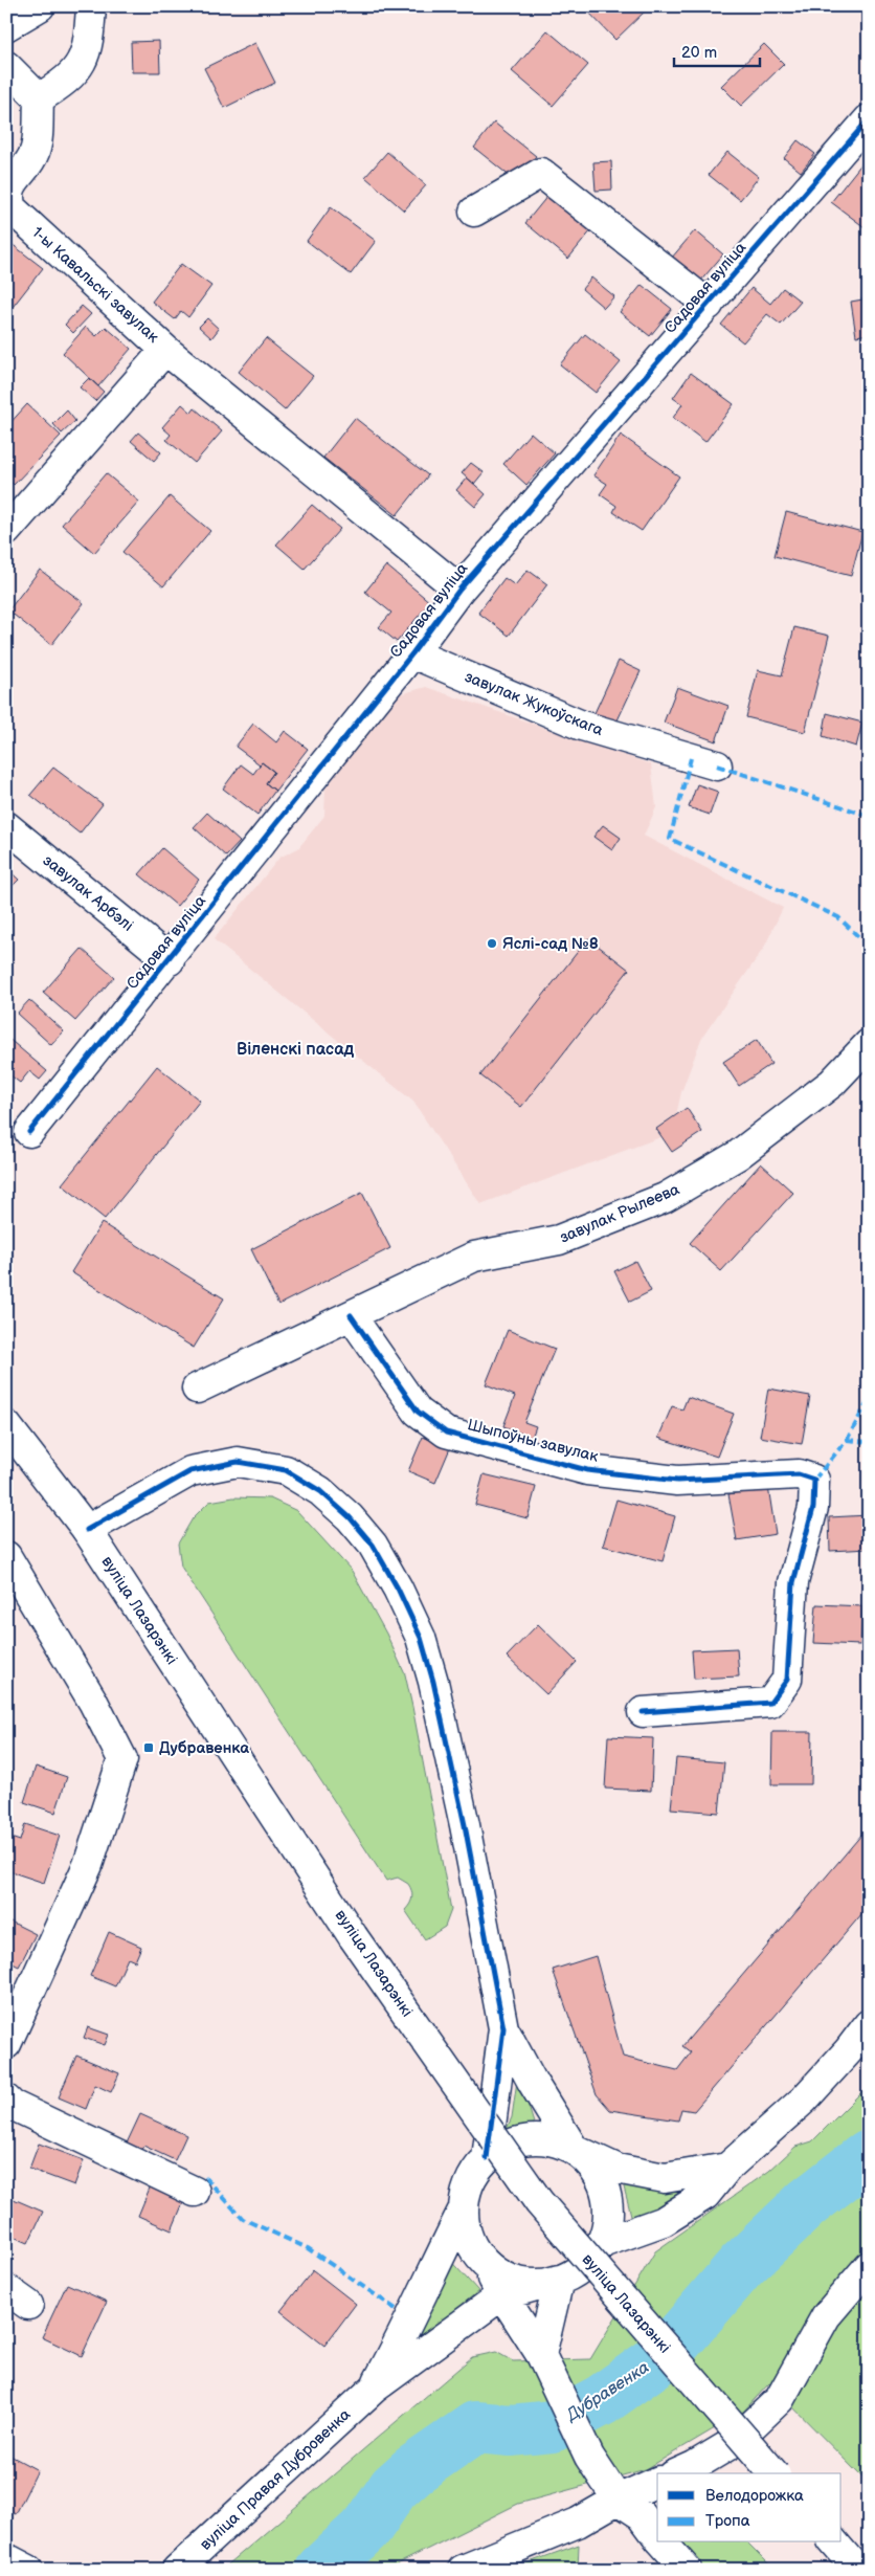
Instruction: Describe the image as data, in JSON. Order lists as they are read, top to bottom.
{
  "streets": {
    "street": [
      "1-ы Кавальскі завулак",
      "Садовая вуліца",
      "завулак Жукоўскага",
      "завулак Арбэлі",
      "завулак Рылеева",
      "Шыпоўны завулак",
      "вуліца Лазарэнкі",
      "вуліца Правая Дубровенка"
    ]
  },
  "crossings": [
    ["1-ы Кавальскі завулак", "Садовая вуліца"],
    ["Садовая вуліца", "завулак Жукоўскага"],
    ["Садовая вуліца", "завулак Арбэлі"],
    ["завулак Рылеева", "Шыпоўны завулак"]
  ],
  "districts": ["Віленскі пасад"],
  "water": ["Дубравенка"],
  "places": {
    "other": ["Яслі-сад №8"],
    "transit": ["Дубравенка"]
  },
  "legend": ["Велодорожка", "Тропа"],
  "scale_bar": "20 m"
}
